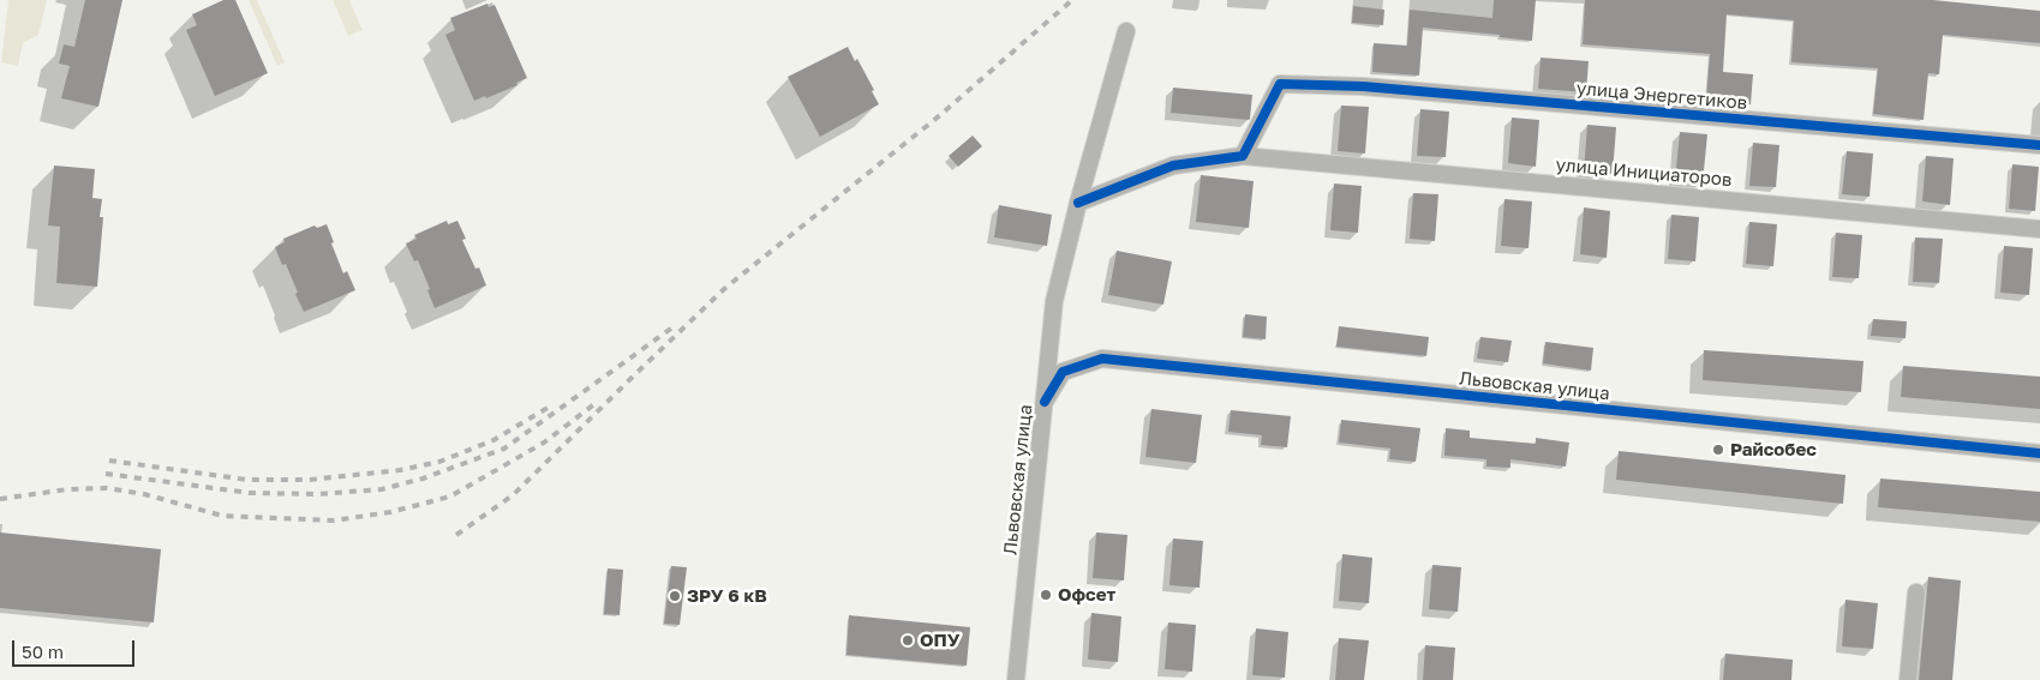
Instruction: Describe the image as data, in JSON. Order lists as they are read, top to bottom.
{
  "streets": {
    "street": ["улица Энергетиков", "улица Инициаторов", "Львовская улица"]
  },
  "crossings": [
    ["улица Энергетиков", "улица Инициаторов"]
  ],
  "places": [
    "Райсобес",
    "Офсет",
    "ЗРУ 6 кВ",
    "ОПУ"
  ],
  "scale_bar": "50 m"
}
